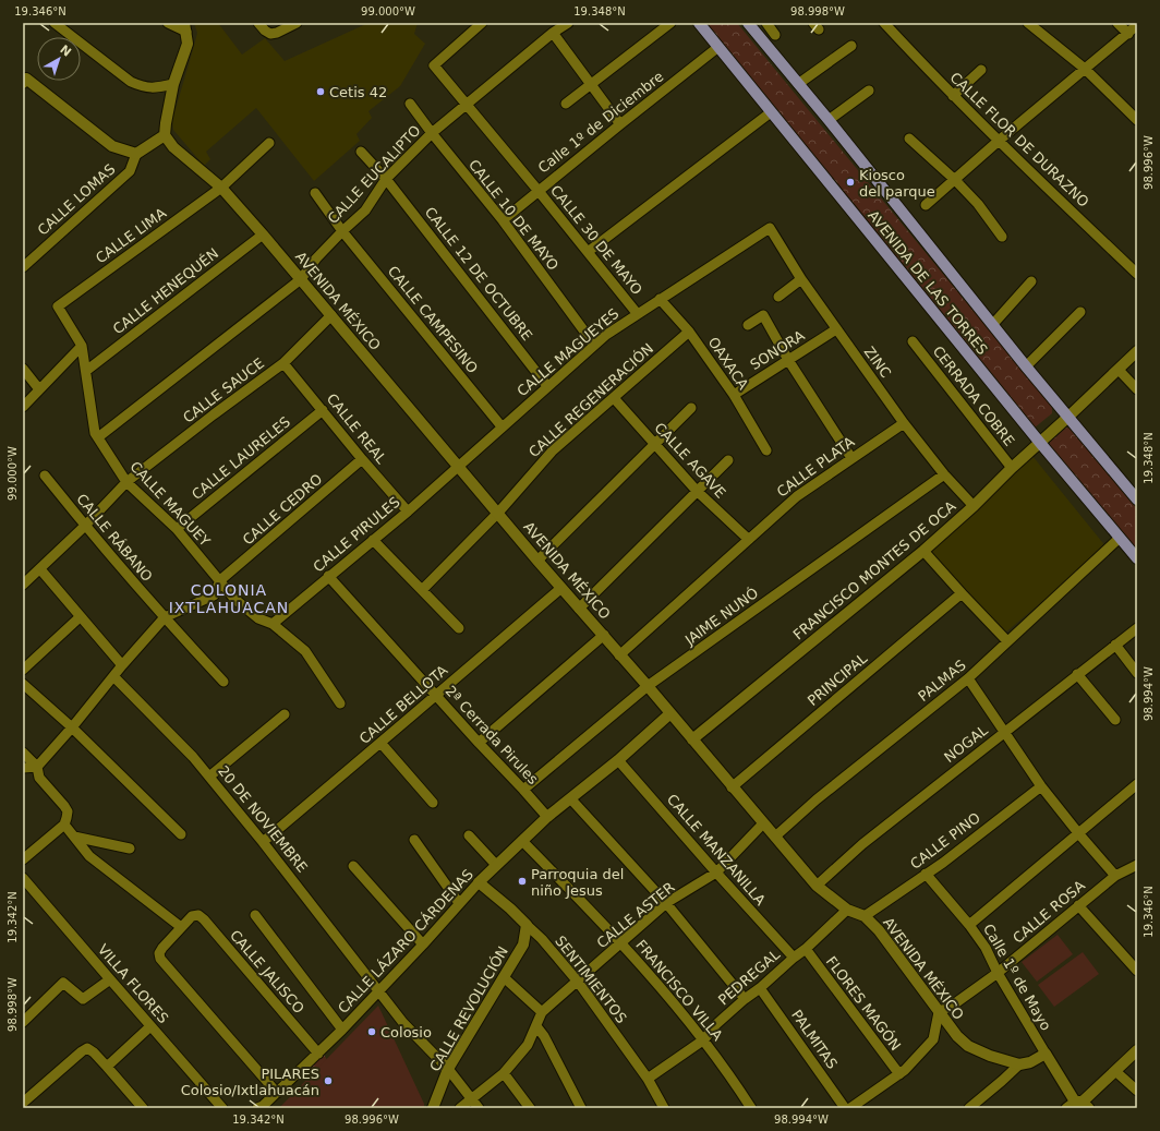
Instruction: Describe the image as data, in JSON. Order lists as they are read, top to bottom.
{
  "streets": {
    "main road": ["AVENIDA DE LAS TORRES"],
    "street": [
      "Calle 1º de Diciembre",
      "CALLE FLOR DE DURAZNO",
      "CALLE EUCALIPTO",
      "CALLE LOMAS",
      "CALLE 10 DE MAYO",
      "CALLE LIMA",
      "CALLE 30 DE MAYO",
      "CALLE 12 DE OCTUBRE",
      "CALLE HENEQUÉN",
      "AVENIDA MÉXICO",
      "CALLE CAMPESINO",
      "SONORA",
      "CALLE MAGUEYES",
      "ZINC",
      "OAXACA",
      "CALLE SAUCE",
      "CERRADA COBRE",
      "CALLE REGENERACIÓN",
      "CALLE REAL",
      "CALLE LAURELES",
      "CALLE AGAVE",
      "CALLE PLATA",
      "CALLE MAGUEY",
      "CALLE CEDRO",
      "CALLE PIRULES",
      "CALLE RÁBANO",
      "FRANCISCO MONTES DE OCA",
      "JAIME NUNÓ",
      "PRINCIPAL",
      "PALMAS",
      "CALLE BELLOTA",
      "2ª Cerrada Pirules",
      "NOGAL",
      "20 DE NOVIEMBRE",
      "CALLE PINO",
      "CALLE MANZANILLA",
      "CALLE ROSA",
      "CALLE ASTER",
      "CALLE LÁZARO CÁRDENAS",
      "CALLE JALISCO",
      "PEDREGAL",
      "Calle 1º de Mayo",
      "SENTIMIENTOS",
      "VILLA FLORES",
      "FRANCISCO VILLA",
      "FLORES MAGÓN",
      "CALLE REVOLUCIÓN",
      "PALMITAS"
    ]
  },
  "crossings": [
    ["Calle 1º de Diciembre", "CALLE 10 DE MAYO"],
    ["Calle 1º de Diciembre", "CALLE 30 DE MAYO"],
    ["Calle 1º de Diciembre", "AVENIDA DE LAS TORRES"],
    ["CALLE EUCALIPTO", "CALLE 10 DE MAYO"],
    ["CALLE EUCALIPTO", "CALLE 30 DE MAYO"],
    ["CALLE EUCALIPTO", "CALLE 12 DE OCTUBRE"],
    ["CALLE EUCALIPTO", "AVENIDA MÉXICO"],
    ["CALLE EUCALIPTO", "CALLE CAMPESINO"],
    ["CALLE EUCALIPTO", "CALLE MAGUEY"],
    ["CALLE 10 DE MAYO", "CALLE MAGUEYES"],
    ["CALLE LIMA", "AVENIDA MÉXICO"],
    ["CALLE LIMA", "CALLE MAGUEY"],
    ["CALLE 30 DE MAYO", "CALLE MAGUEYES"],
    ["CALLE 12 DE OCTUBRE", "CALLE MAGUEYES"],
    ["AVENIDA DE LAS TORRES", "FRANCISCO MONTES DE OCA"],
    ["AVENIDA DE LAS TORRES", "PALMAS"],
    ["CALLE HENEQUÉN", "AVENIDA MÉXICO"],
    ["CALLE HENEQUÉN", "CALLE MAGUEY"],
    ["AVENIDA MÉXICO", "CALLE MAGUEYES"],
    ["AVENIDA MÉXICO", "CALLE SAUCE"],
    ["AVENIDA MÉXICO", "CALLE REGENERACIÓN"],
    ["AVENIDA MÉXICO", "CALLE PLATA"],
    ["AVENIDA MÉXICO", "CALLE PIRULES"],
    ["AVENIDA MÉXICO", "FRANCISCO MONTES DE OCA"],
    ["AVENIDA MÉXICO", "JAIME NUNÓ"],
    ["AVENIDA MÉXICO", "PRINCIPAL"],
    ["AVENIDA MÉXICO", "PALMAS"],
    ["AVENIDA MÉXICO", "CALLE BELLOTA"],
    ["AVENIDA MÉXICO", "NOGAL"],
    ["AVENIDA MÉXICO", "CALLE PINO"],
    ["AVENIDA MÉXICO", "CALLE ROSA"],
    ["AVENIDA MÉXICO", "CALLE ASTER"],
    ["AVENIDA MÉXICO", "CALLE LÁZARO CÁRDENAS"],
    ["AVENIDA MÉXICO", "PEDREGAL"],
    ["CALLE CAMPESINO", "CALLE MAGUEYES"],
    ["SONORA", "ZINC"],
    ["SONORA", "OAXACA"],
    ["CALLE MAGUEYES", "ZINC"],
    ["CALLE MAGUEYES", "OAXACA"],
    ["CALLE MAGUEYES", "CALLE PIRULES"],
    ["ZINC", "CALLE PLATA"],
    ["ZINC", "FRANCISCO MONTES DE OCA"],
    ["ZINC", "JAIME NUNÓ"],
    ["OAXACA", "CALLE REGENERACIÓN"],
    ["CALLE SAUCE", "CALLE REAL"],
    ["CALLE SAUCE", "CALLE MAGUEY"],
    ["CALLE SAUCE", "CALLE RÁBANO"],
    ["CERRADA COBRE", "FRANCISCO MONTES DE OCA"],
    ["CALLE REGENERACIÓN", "CALLE AGAVE"],
    ["CALLE REAL", "CALLE LAURELES"],
    ["CALLE REAL", "CALLE CEDRO"],
    ["CALLE REAL", "CALLE PIRULES"],
    ["CALLE LAURELES", "CALLE MAGUEY"],
    ["CALLE AGAVE", "CALLE PLATA"],
    ["CALLE MAGUEY", "CALLE CEDRO"],
    ["CALLE MAGUEY", "CALLE PIRULES"],
    ["CALLE CEDRO", "CALLE RÁBANO"],
    ["CALLE PIRULES", "2ª Cerrada Pirules"],
    ["JAIME NUNÓ", "2ª Cerrada Pirules"],
    ["CALLE BELLOTA", "2ª Cerrada Pirules"],
    ["CALLE BELLOTA", "20 DE NOVIEMBRE"],
    ["2ª Cerrada Pirules", "CALLE LÁZARO CÁRDENAS"],
    ["20 DE NOVIEMBRE", "CALLE ASTER"],
    ["20 DE NOVIEMBRE", "CALLE LÁZARO CÁRDENAS"],
    ["20 DE NOVIEMBRE", "CALLE REVOLUCIÓN"],
    ["CALLE PINO", "Calle 1º de Mayo"],
    ["CALLE MANZANILLA", "CALLE ASTER"],
    ["CALLE MANZANILLA", "CALLE LÁZARO CÁRDENAS"],
    ["CALLE MANZANILLA", "PEDREGAL"],
    ["CALLE ROSA", "Calle 1º de Mayo"],
    ["CALLE ASTER", "SENTIMIENTOS"],
    ["CALLE ASTER", "FRANCISCO VILLA"],
    ["CALLE LÁZARO CÁRDENAS", "CALLE JALISCO"],
    ["CALLE LÁZARO CÁRDENAS", "SENTIMIENTOS"],
    ["CALLE LÁZARO CÁRDENAS", "FRANCISCO VILLA"],
    ["PEDREGAL", "SENTIMIENTOS"],
    ["PEDREGAL", "FRANCISCO VILLA"],
    ["PEDREGAL", "FLORES MAGÓN"],
    ["PEDREGAL", "PALMITAS"],
    ["SENTIMIENTOS", "CALLE REVOLUCIÓN"]
  ],
  "districts": ["COLONIA IXTLAHUACAN"],
  "places": [
    "Cetis 42",
    "Kiosco del parque",
    "Parroquia del niño Jesus",
    "Colosio",
    "PILARES Colosio/Ixtlahuacán"
  ],
  "north": "top right",
  "coordinates": [
    "19.346°N",
    "99.000°W",
    "19.348°N",
    "98.998°W",
    "98.996°W",
    "98.994°W",
    "19.342°N"
  ]
}
